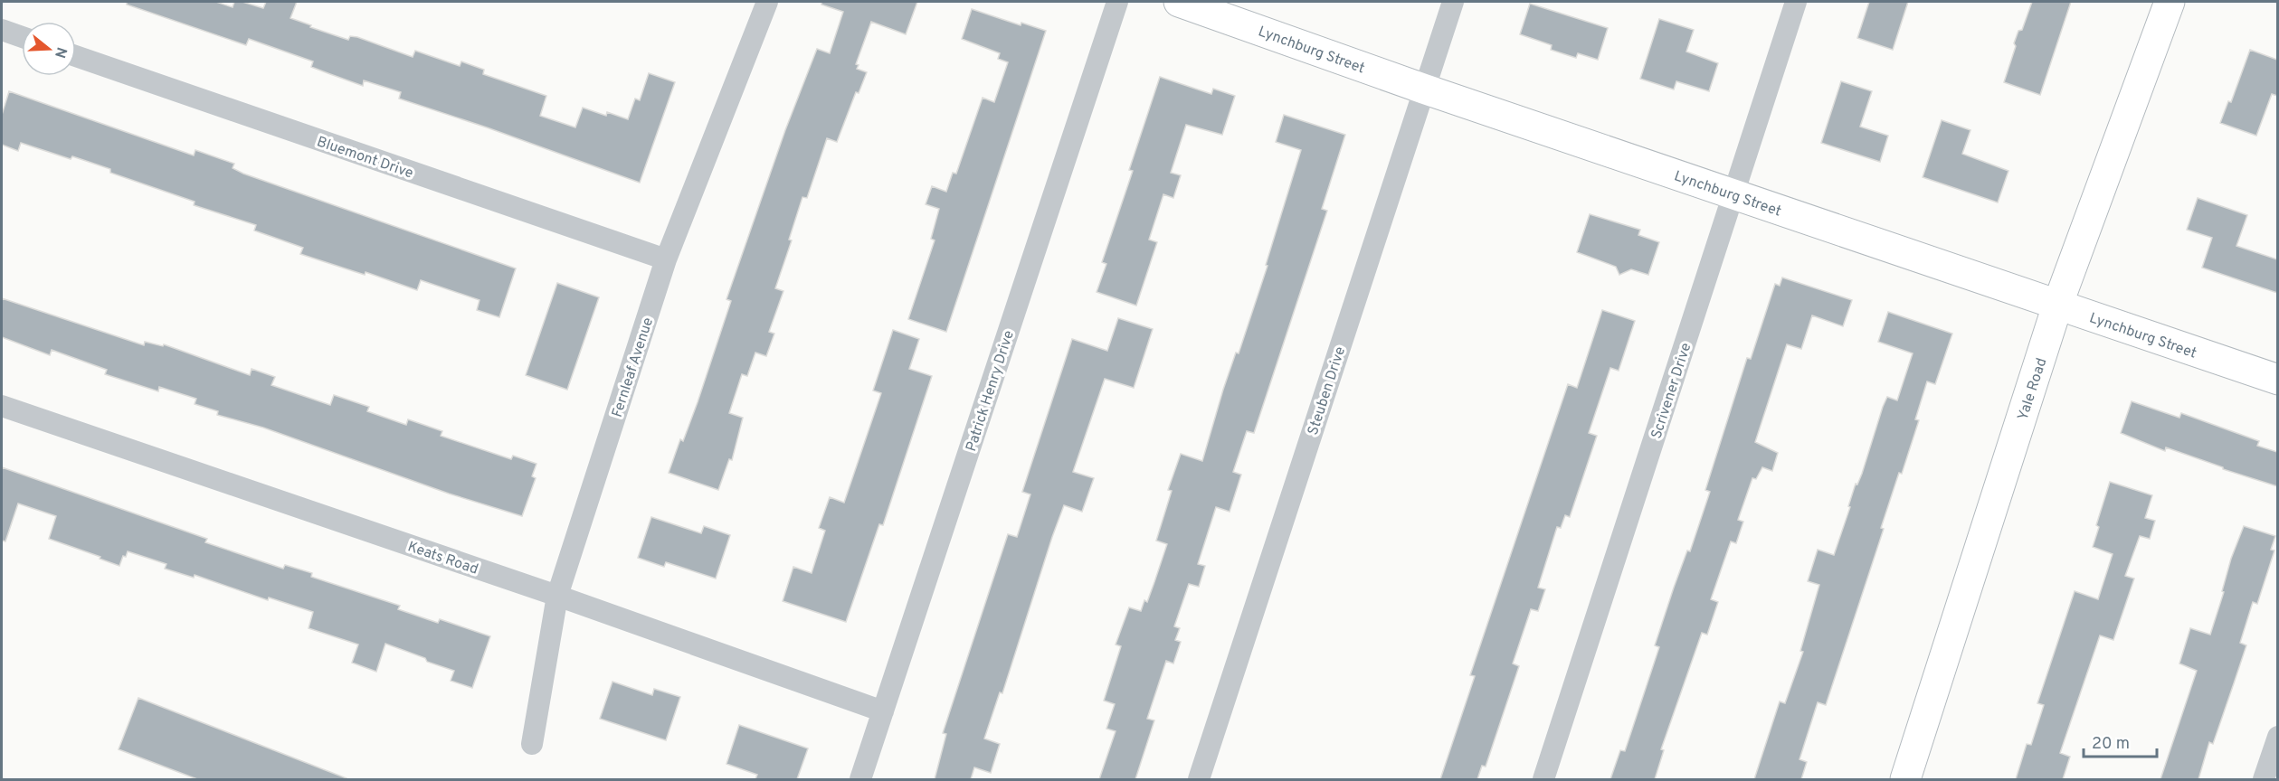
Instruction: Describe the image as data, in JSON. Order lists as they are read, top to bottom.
{
  "streets": {
    "street": [
      "Lynchburg Street",
      "Bluemont Drive",
      "Fernleaf Avenue",
      "Yale Road",
      "Patrick Henry Drive",
      "Steuben Drive",
      "Scrivener Drive",
      "Keats Road"
    ]
  },
  "crossings": [
    ["Lynchburg Street", "Yale Road"],
    ["Lynchburg Street", "Steuben Drive"],
    ["Lynchburg Street", "Scrivener Drive"],
    ["Bluemont Drive", "Fernleaf Avenue"],
    ["Fernleaf Avenue", "Keats Road"],
    ["Patrick Henry Drive", "Keats Road"]
  ],
  "scale_bar": "20 m",
  "north": "right"
}
